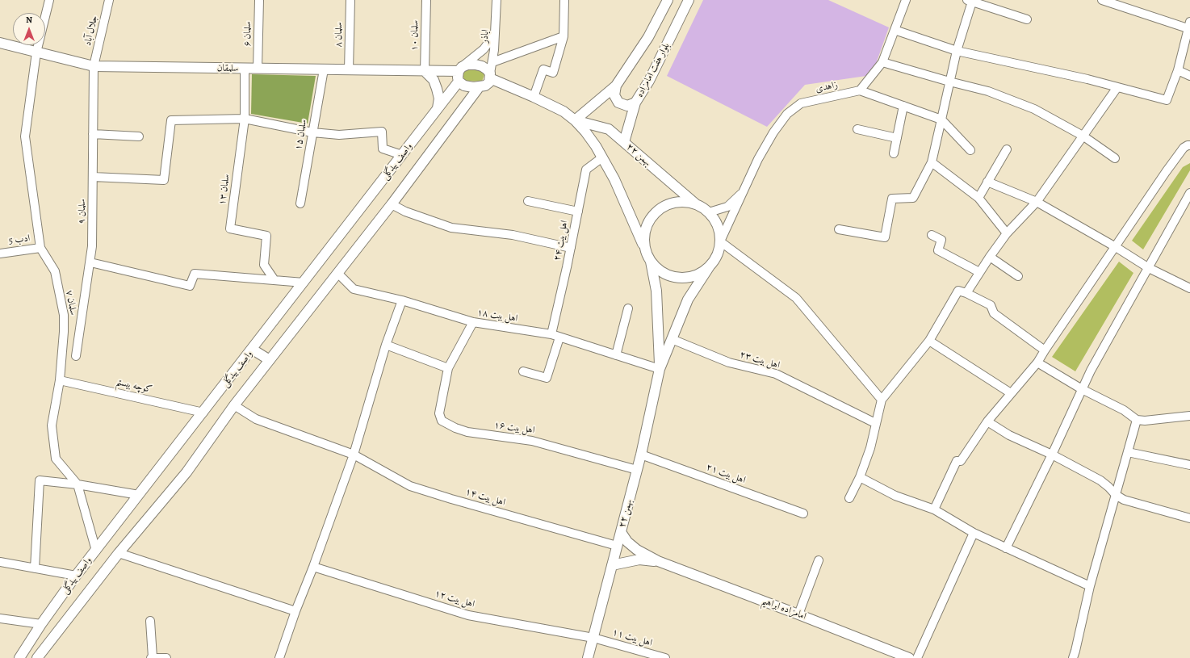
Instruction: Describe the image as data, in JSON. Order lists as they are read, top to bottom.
{
  "streets": {
    "street": [
      "جلال آباد",
      "سلمان ۶",
      "سلمان ۸",
      "سلمان ۱۰",
      "اباذر",
      "سلمقان",
      "بلوار هفت امامزاده",
      "زاهدی",
      "سلمان ۱۵",
      "۲۲ بهمن",
      "واصف بیدگلی",
      "سلمان ۱۳",
      "سلمان ۹",
      "ادب 5",
      "اهل بیت ۲۴",
      "سلمان ۷",
      "اهل بیت ۱۸",
      "اهل بیت ۲۳",
      "کوچه بیستم",
      "اهل بیت ۱۶",
      "اهل بیت ۲۱",
      "اهل بیت ۱۴",
      "اهل بیت ۱۲",
      "امامزاده ابراهیم",
      "اهل بیت ۱۱"
    ]
  },
  "crossings": [
    ["جلال آباد", "سلمقان"],
    ["جلال آباد", "سلمان ۹"],
    ["سلمان ۶", "سلمقان"],
    ["سلمان ۸", "سلمقان"],
    ["سلمان ۱۰", "سلمقان"],
    ["اباذر", "سلمقان"],
    ["اباذر", "۲۲ بهمن"],
    ["اباذر", "واصف بیدگلی"],
    ["سلمقان", "سلمان ۱۵"],
    ["سلمقان", "۲۲ بهمن"],
    ["سلمقان", "واصف بیدگلی"],
    ["سلمقان", "سلمان ۱۳"],
    ["سلمقان", "سلمان ۹"],
    ["سلمقان", "سلمان ۷"],
    ["بلوار هفت امامزاده", "۲۲ بهمن"],
    ["زاهدی", "۲۲ بهمن"],
    ["۲۲ بهمن", "واصف بیدگلی"],
    ["۲۲ بهمن", "اهل بیت ۲۴"],
    ["۲۲ بهمن", "اهل بیت ۱۸"],
    ["۲۲ بهمن", "اهل بیت ۲۳"],
    ["۲۲ بهمن", "اهل بیت ۱۶"],
    ["۲۲ بهمن", "اهل بیت ۲۱"],
    ["۲۲ بهمن", "اهل بیت ۱۴"],
    ["۲۲ بهمن", "اهل بیت ۱۲"],
    ["۲۲ بهمن", "امامزاده ابراهیم"],
    ["۲۲ بهمن", "اهل بیت ۱۱"],
    ["واصف بیدگلی", "سلمان ۷"],
    ["واصف بیدگلی", "اهل بیت ۱۸"],
    ["واصف بیدگلی", "کوچه بیستم"],
    ["واصف بیدگلی", "اهل بیت ۱۴"],
    ["ادب 5", "سلمان ۷"],
    ["اهل بیت ۲۴", "اهل بیت ۱۸"],
    ["سلمان ۷", "کوچه بیستم"],
    ["اهل بیت ۱۸", "اهل بیت ۱۶"],
    ["اهل بیت ۱۲", "اهل بیت ۱۱"]
  ],
  "north": "top"
}
